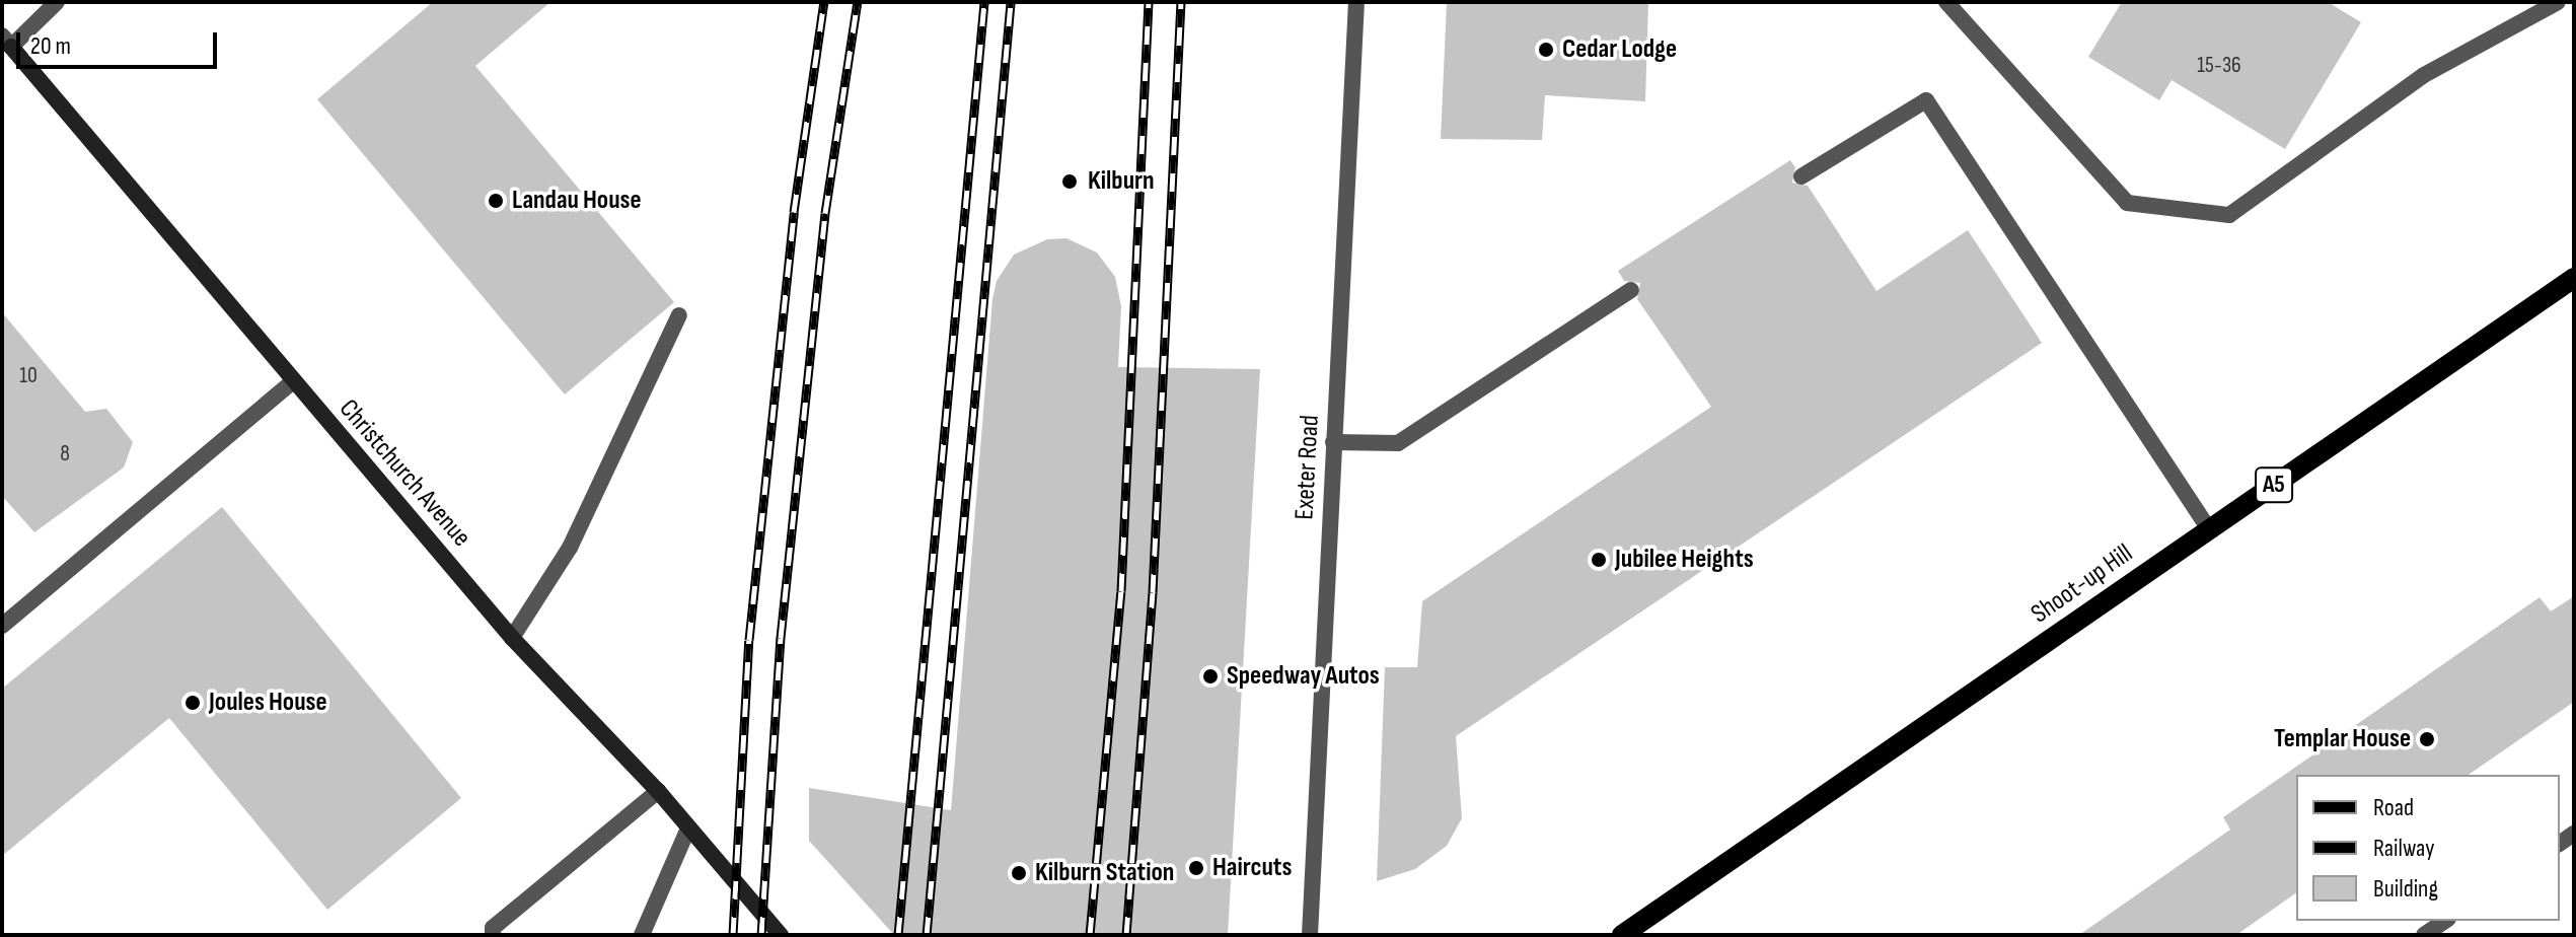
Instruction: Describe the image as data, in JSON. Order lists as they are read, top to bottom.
{
  "streets": {
    "main road": ["A5", "Shoot-up Hill"],
    "street": ["Exeter Road", "Christchurch Avenue"]
  },
  "places": [
    "Cedar Lodge",
    "Kilburn",
    "Landau House",
    "Jubilee Heights",
    "Speedway Autos",
    "Joules House",
    "Templar House",
    "Haircuts",
    "Kilburn Station"
  ],
  "house_numbers": ["15-36", "10", "8"],
  "legend": ["Road", "Railway", "Building"],
  "scale_bar": "20 m"
}
